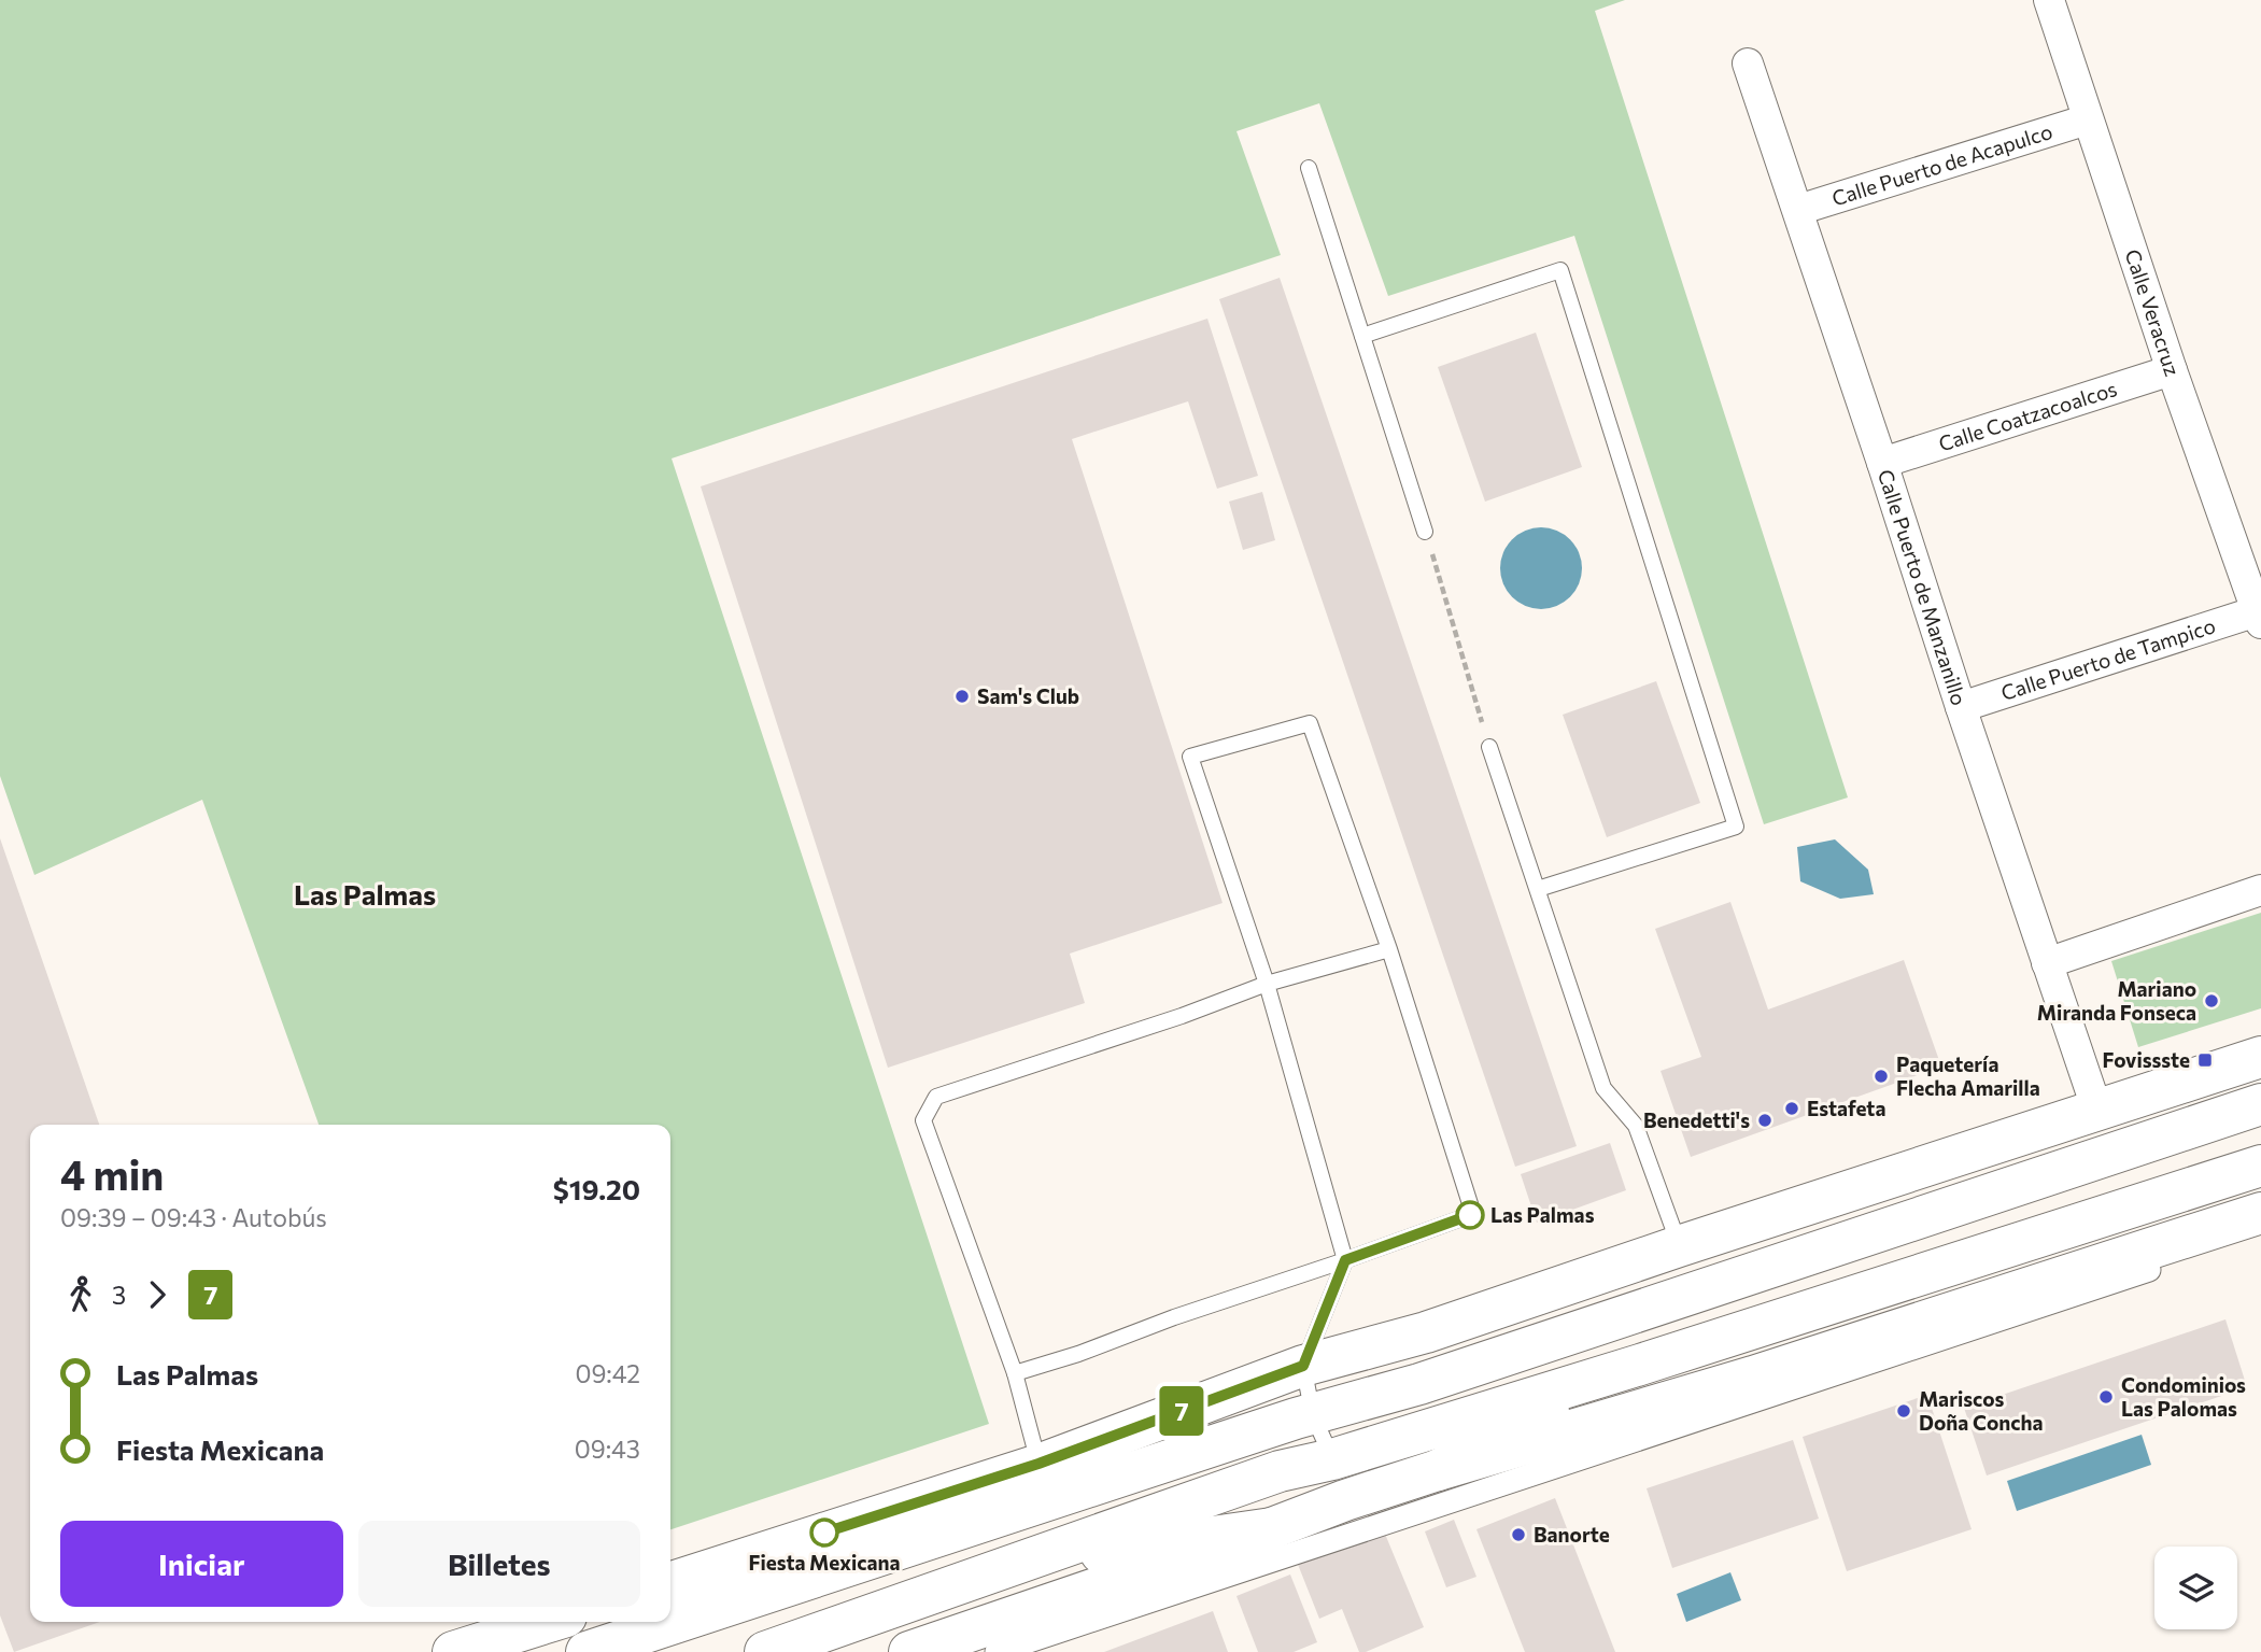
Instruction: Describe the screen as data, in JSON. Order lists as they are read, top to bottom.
{
  "streets": {
    "street": [
      "Calle Puerto de Acapulco",
      "Calle Veracruz",
      "Calle Coatzacoalcos",
      "Calle Puerto de Manzanillo",
      "Calle Puerto de Tampico"
    ]
  },
  "crossings": [
    ["Calle Puerto de Acapulco", "Calle Veracruz"],
    ["Calle Puerto de Acapulco", "Calle Puerto de Manzanillo"],
    ["Calle Veracruz", "Calle Coatzacoalcos"],
    ["Calle Veracruz", "Calle Puerto de Tampico"],
    ["Calle Coatzacoalcos", "Calle Puerto de Manzanillo"],
    ["Calle Puerto de Manzanillo", "Calle Puerto de Tampico"]
  ],
  "districts": ["Las Palmas"],
  "places": {
    "other": [
      "Sam's Club",
      "Mariano Miranda Fonseca",
      "Paquetería Flecha Amarilla",
      "Estafeta",
      "Benedetti's",
      "Las Palmas",
      "Condominios Las Palomas",
      "Mariscos Doña Concha",
      "Fiesta Mexicana",
      "Banorte"
    ],
    "transit": ["Fovissste"]
  },
  "lines": ["bus line 7"],
  "page": {
    "on_map": "7",
    "heading": ["4 min", "09:39 – 09:43 · Autobús", "$19.20"],
    "legs": ["3", "7"],
    "list": [
      {
        "name": "Las Palmas",
        "value": "09:42"
      },
      {
        "name": "Fiesta Mexicana",
        "value": "09:43"
      }
    ],
    "buttons": ["Iniciar", "Billetes"]
  }
}
